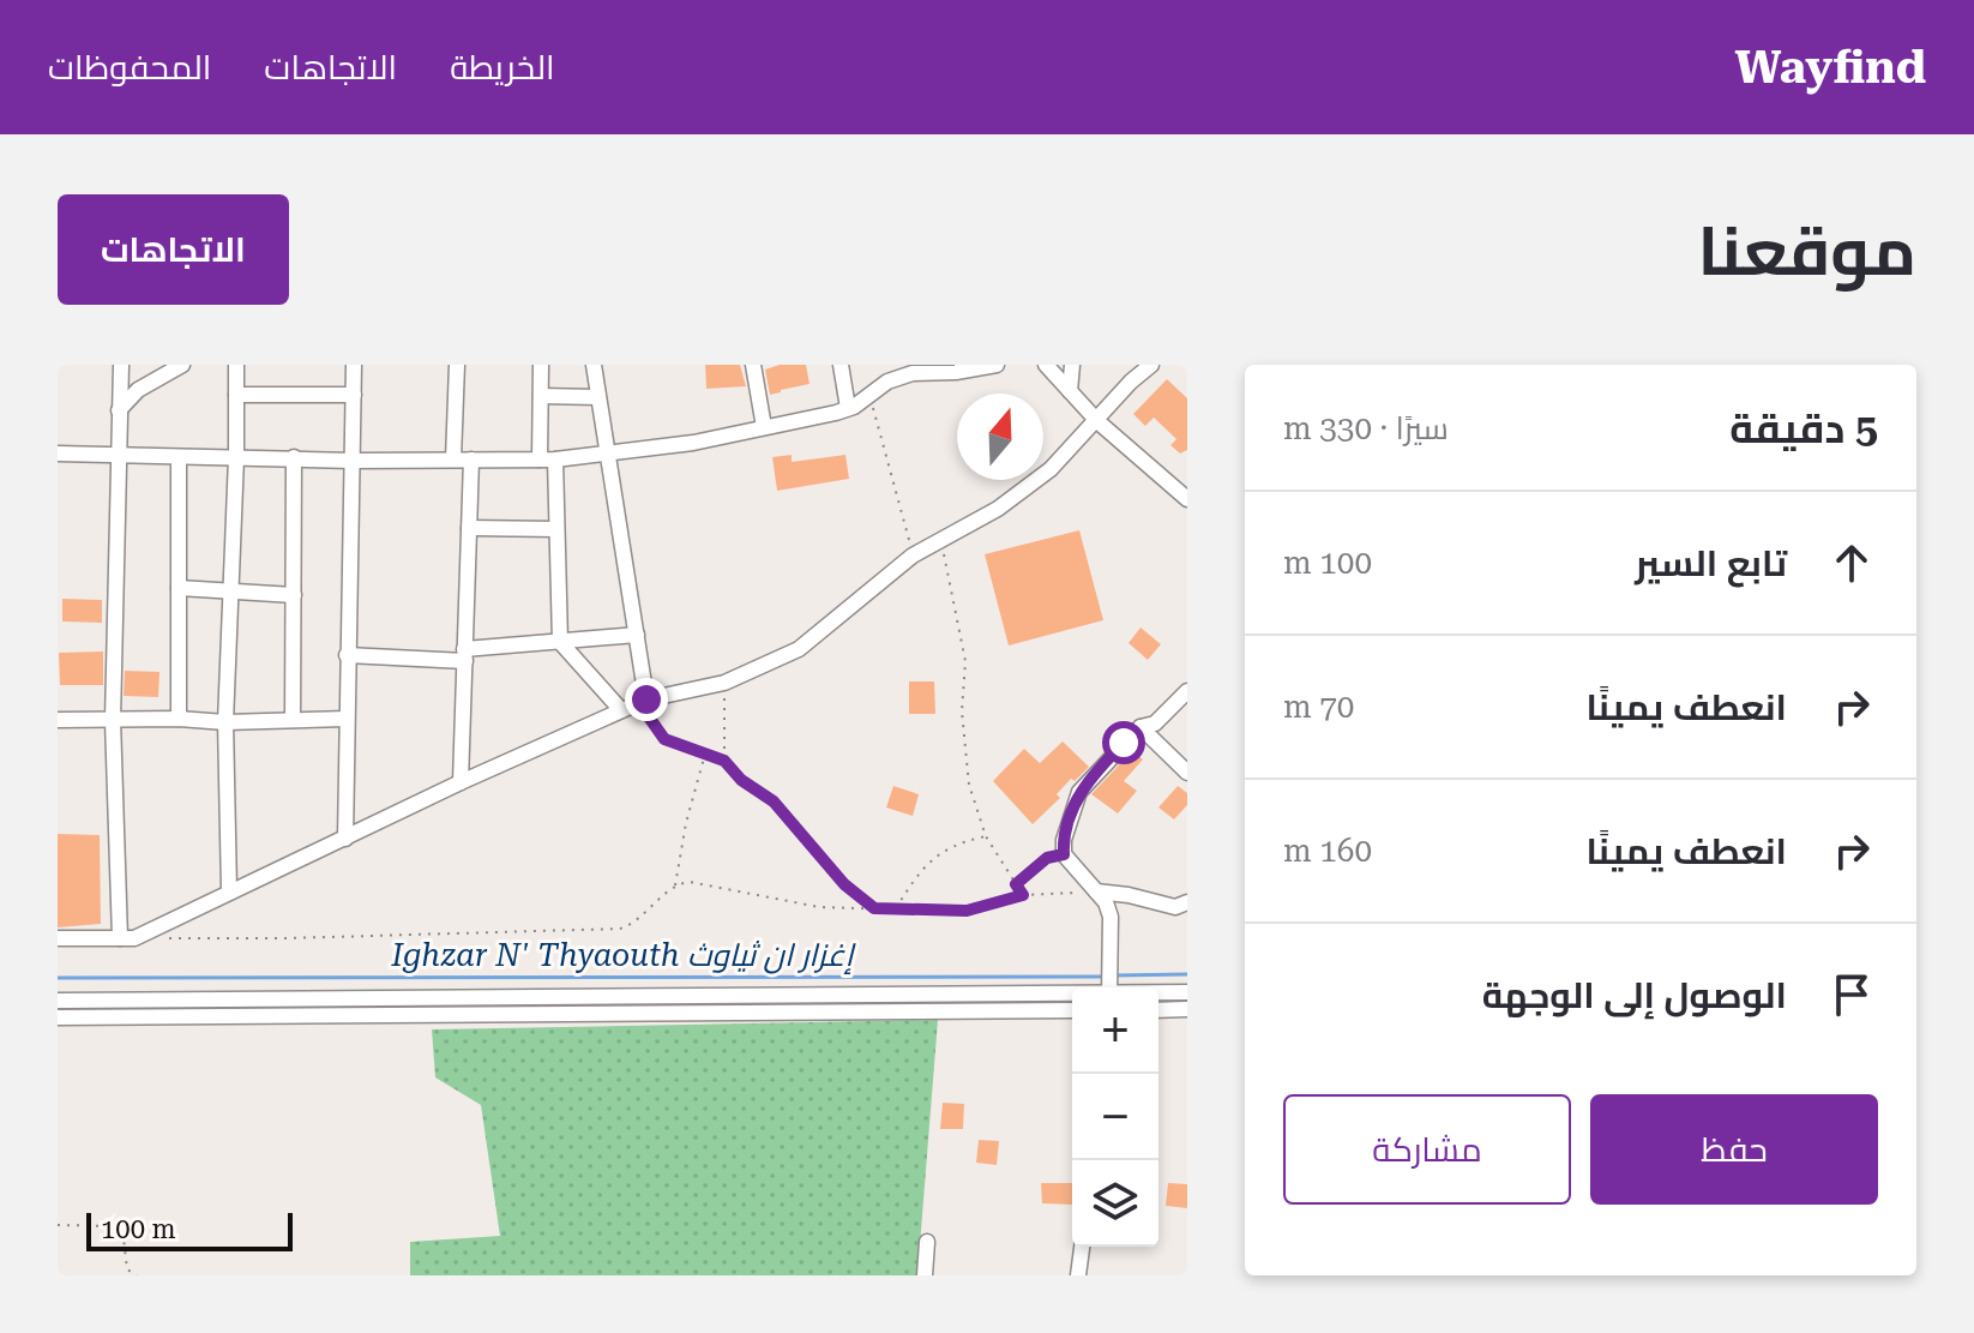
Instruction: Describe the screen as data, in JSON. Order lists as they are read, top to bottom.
{
  "water": ["Ighzar N' Thyaouth إغزار ان ثياوث"],
  "scale_bar": "100 m",
  "north": "top",
  "page": {
    "header": "Wayfind",
    "nav": ["الخريطة", "الاتجاهات", "المحفوظات"],
    "title": "موقعنا",
    "buttons": [
      "الاتجاهات",
      ["حفظ", "مشاركة"]
    ],
    "heading": ["5 دقيقة", "سيرًا · 330 m"],
    "list": [
      ["تابع السير", "100 m"],
      ["انعطف يمينًا", "70 m"],
      ["انعطف يمينًا", "160 m"],
      "الوصول إلى الوجهة"
    ],
    "map_buttons": ["+", "−"],
    "scale": "100 m"
  }
}
